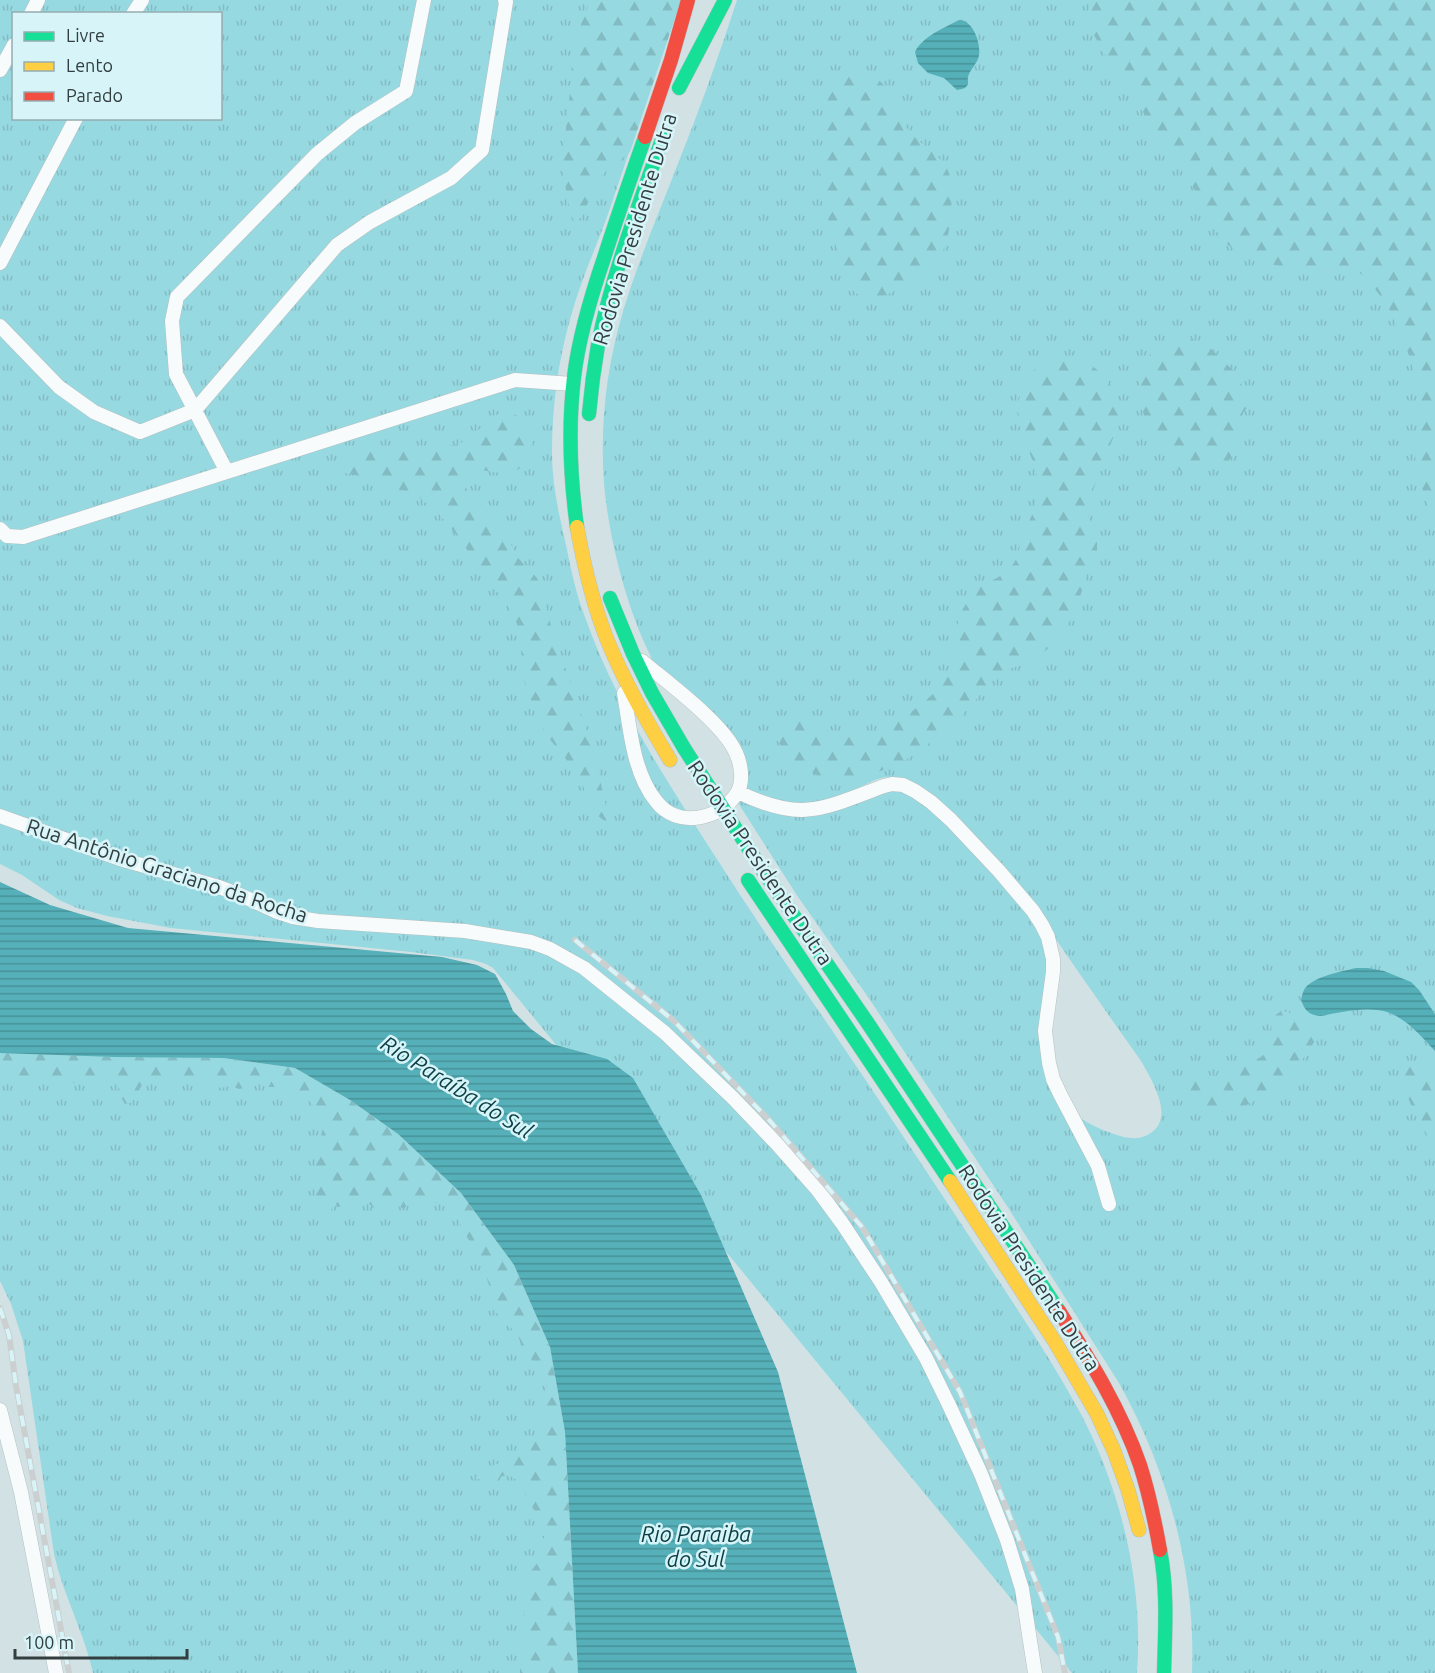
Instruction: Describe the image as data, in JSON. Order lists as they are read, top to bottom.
{
  "streets": {
    "highway": ["Rodovia Presidente Dutra"],
    "street": ["Rua Antônio Graciano da Rocha"]
  },
  "water": ["Rio Paraíba do Sul", "Rio Paraiba do Sul"],
  "legend": ["Livre", "Lento", "Parado"],
  "scale_bar": "100 m"
}
